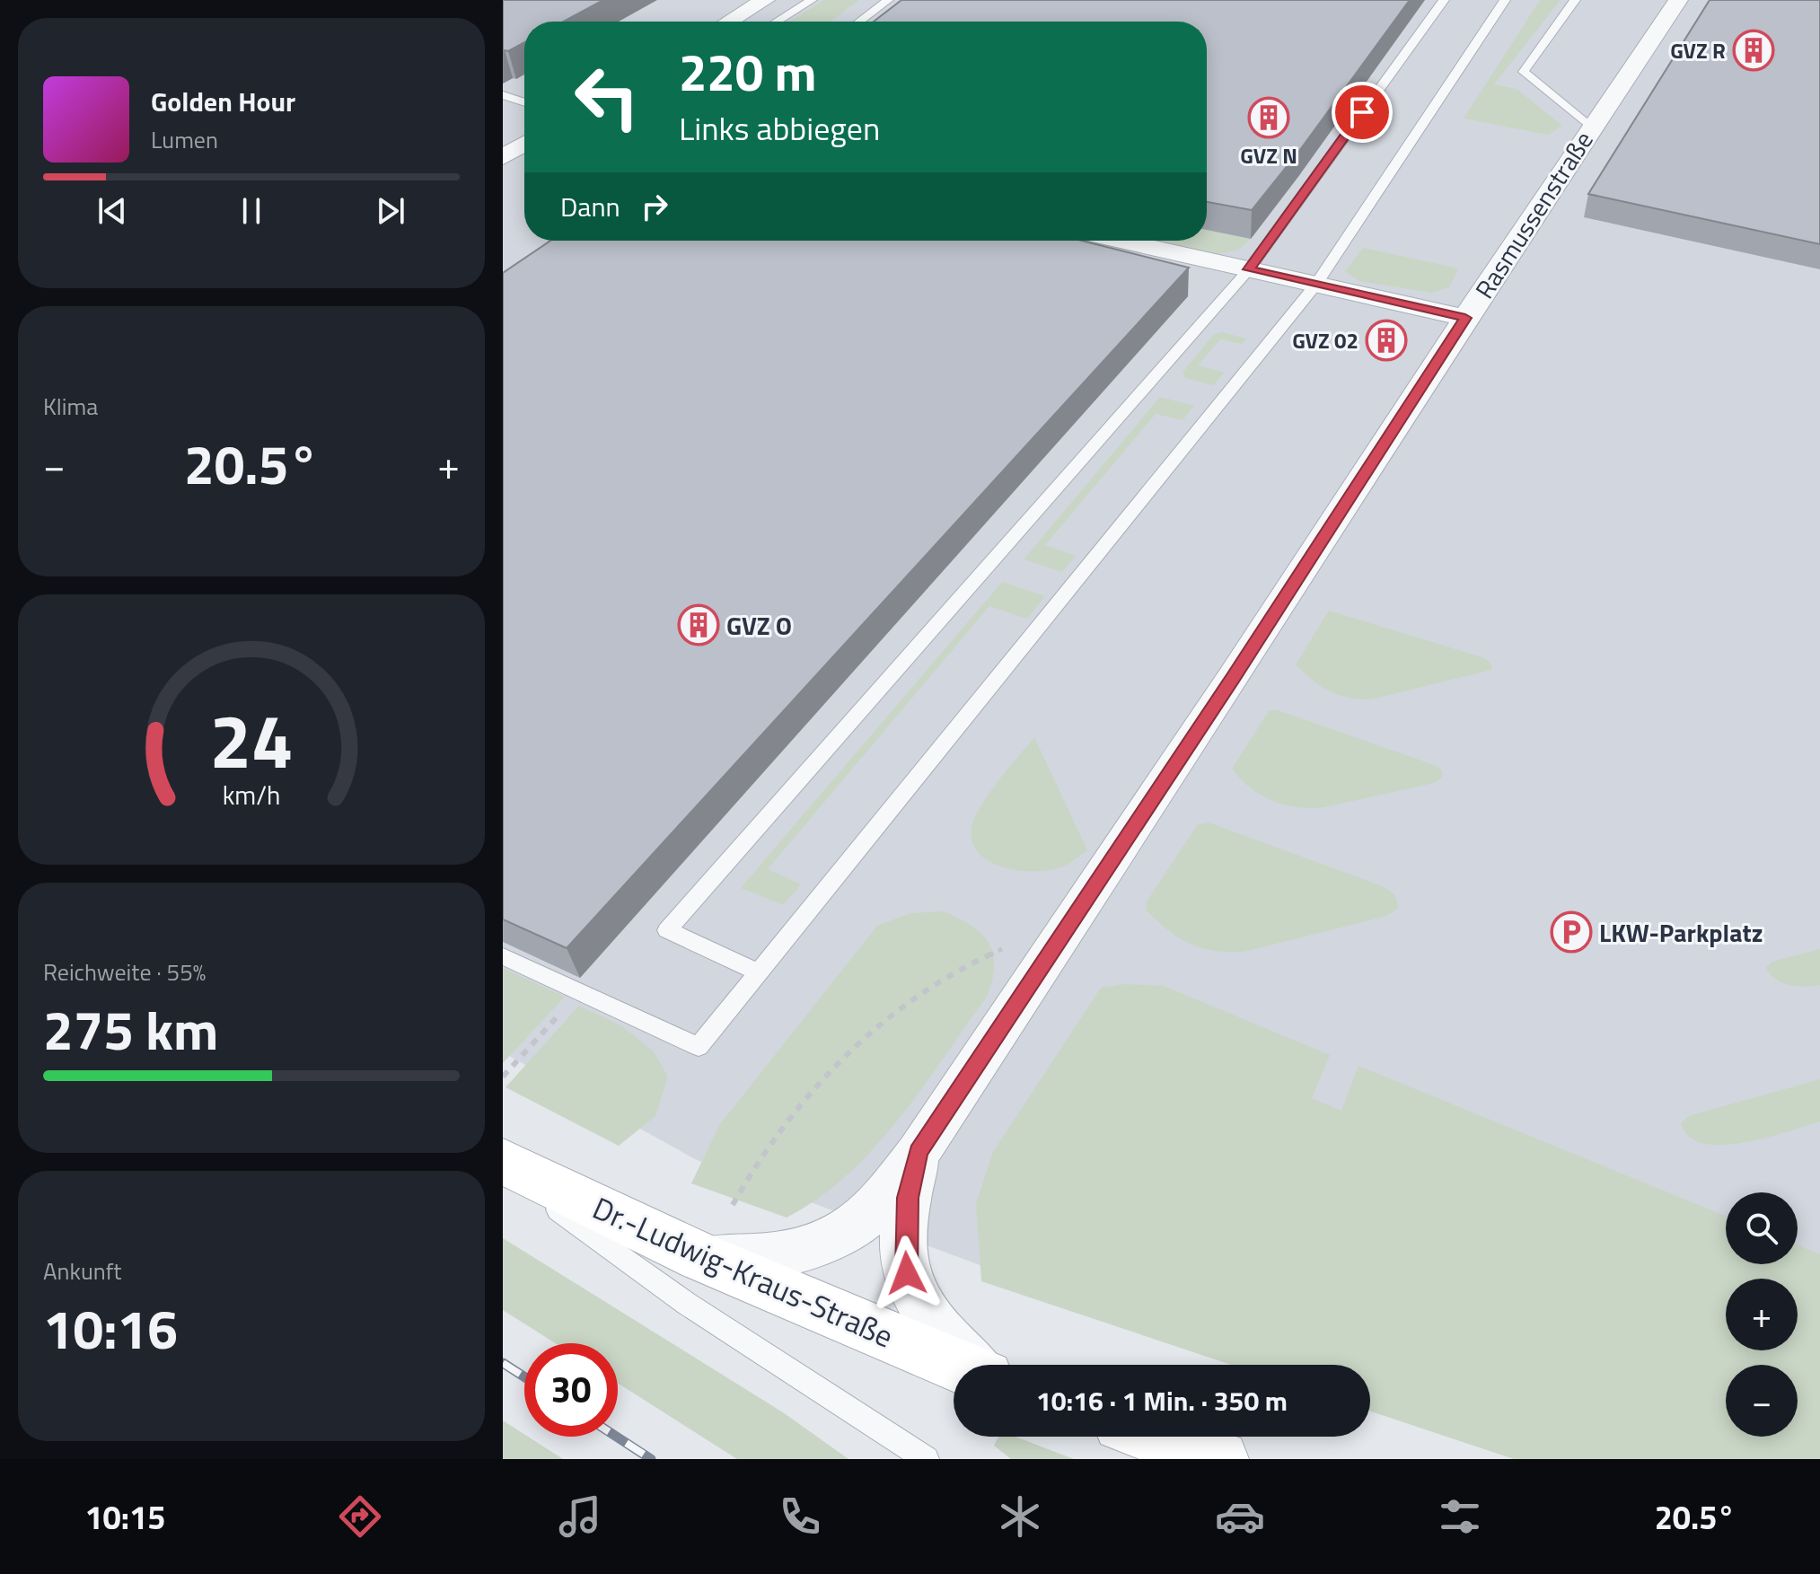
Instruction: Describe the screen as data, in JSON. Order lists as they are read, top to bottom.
{
  "streets": {
    "main road": ["Dr.-Ludwig-Kraus-Straße"],
    "street": ["Rasmussenstraße"]
  },
  "crossings": [
    ["Rasmussenstraße", "Dr.-Ludwig-Kraus-Straße"]
  ],
  "places": {
    "building": [
      "GVZ R",
      "GVZ N",
      "GVZ 02",
      "GVZ O"
    ],
    "parking": ["LKW-Parkplatz"]
  },
  "page": {
    "turn": ["220 m", "Links abbiegen"],
    "song": ["Golden Hour", "Lumen"],
    "then": "Dann",
    "tile": [
      "Klima",
      ["Reichweite · 55%", "275 km"],
      ["Ankunft", "10:16"]
    ],
    "heat": ["−", "20.5°", "+"],
    "map_buttons": ["+", "−"],
    "limit": "30",
    "trip": "10:16 · 1 Min. · 350 m",
    "tabs": ["10:15", "20.5°"],
    "gauge": ["24", "km/h"]
  }
}
